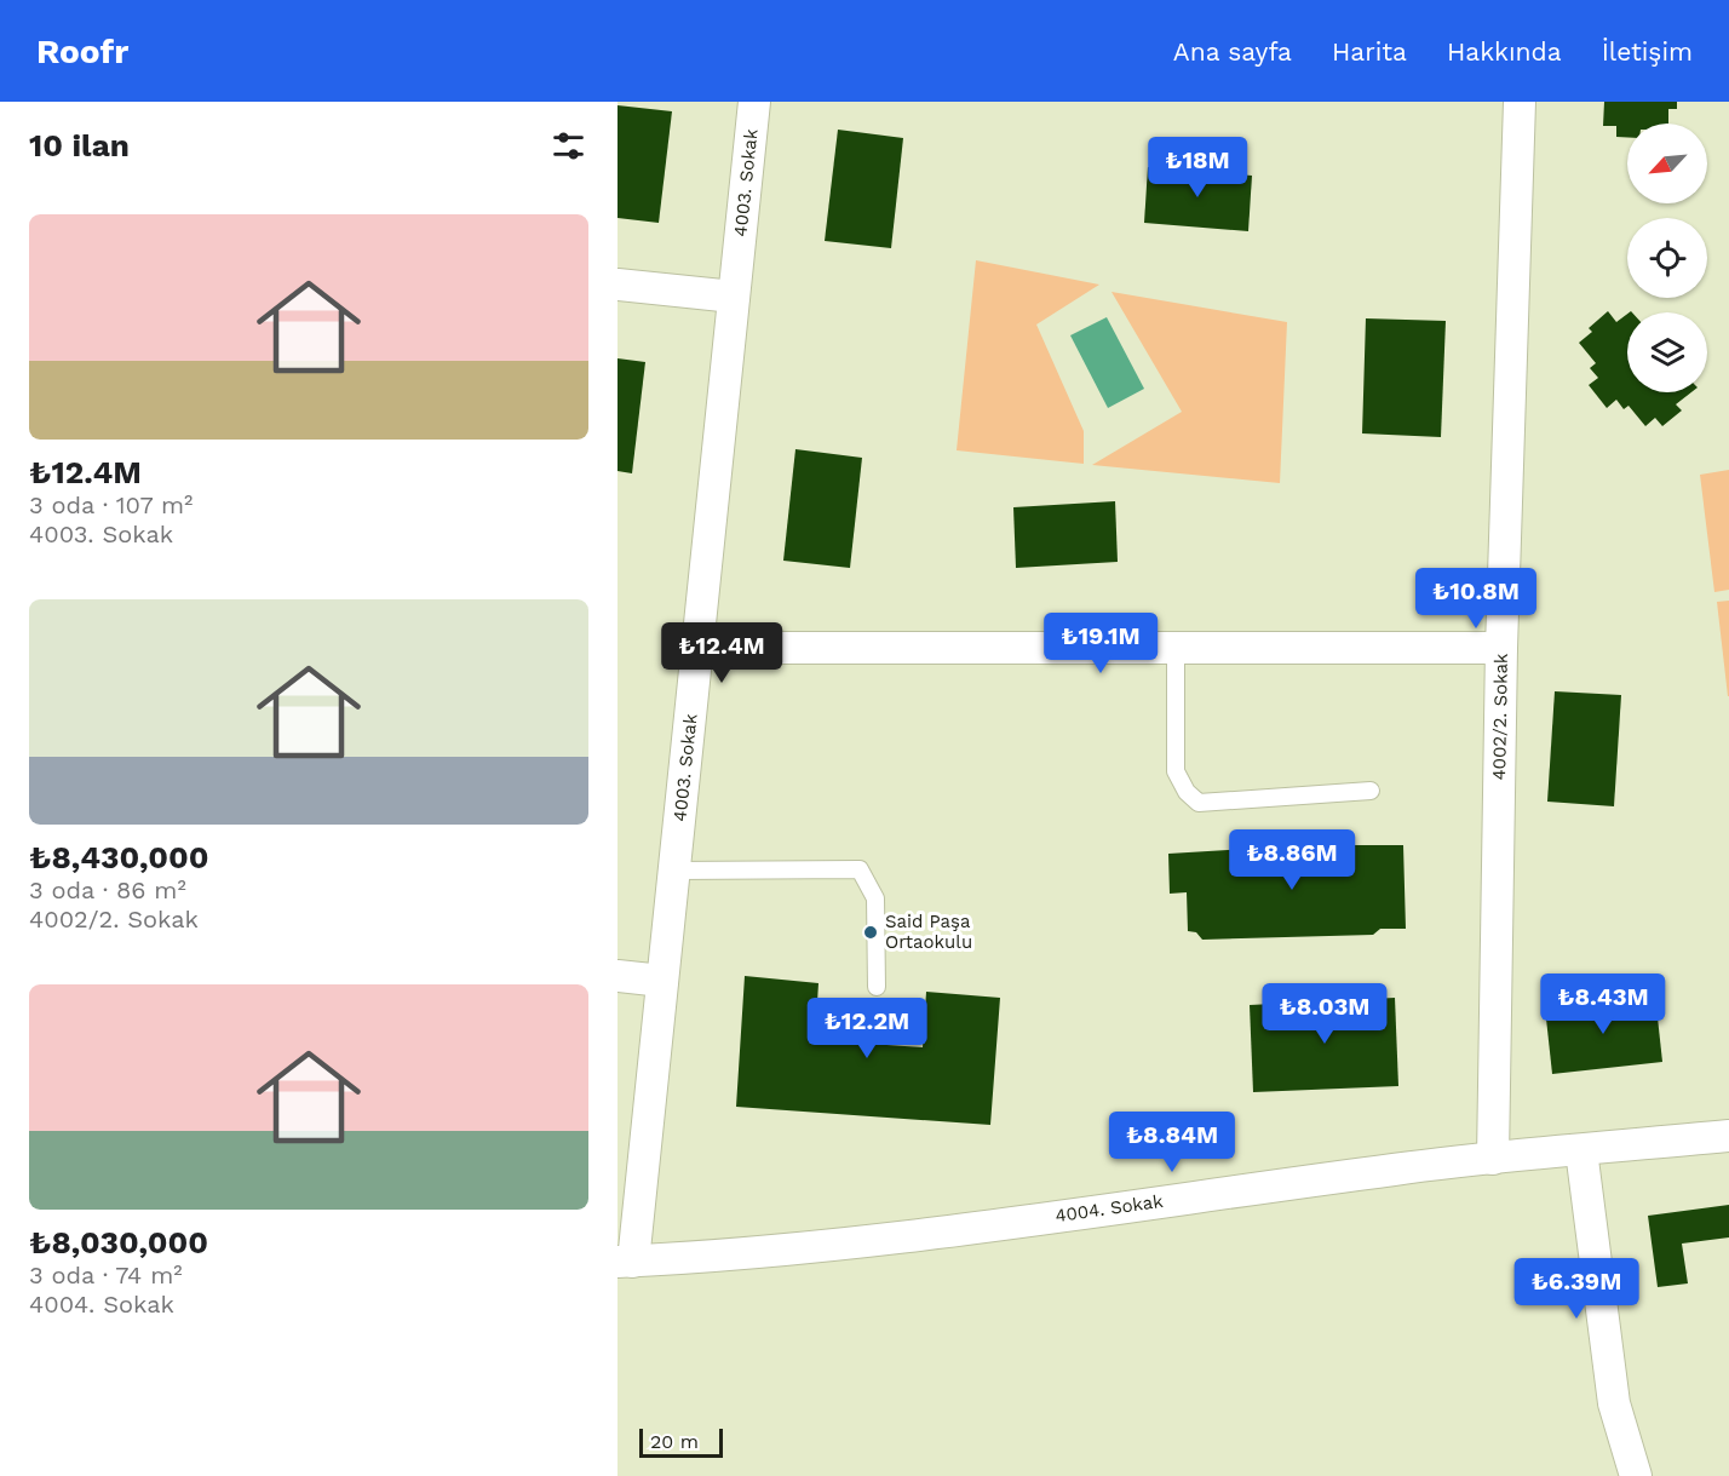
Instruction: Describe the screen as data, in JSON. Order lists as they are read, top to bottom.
{
  "streets": {
    "street": ["4003. Sokak", "4002/2. Sokak", "4004. Sokak"]
  },
  "crossings": [
    ["4003. Sokak", "4004. Sokak"],
    ["4002/2. Sokak", "4004. Sokak"]
  ],
  "places": ["Said Paşa Ortaokulu"],
  "scale_bar": "20 m",
  "north": "bottom left",
  "page": {
    "header": "Roofr",
    "nav": [
      "Ana sayfa",
      "Harita",
      "Hakkında",
      "İletişim"
    ],
    "heading": "10 ilan",
    "price": [
      "₺18M",
      "₺10.8M",
      "₺19.1M",
      "₺12.4M",
      "₺8.86M",
      "₺8.43M",
      "₺8.03M",
      "₺12.2M",
      "₺8.84M",
      "₺6.39M"
    ],
    "list": [
      {
        "name": "₺12.4M",
        "note": "3 oda · 107 m² · 4003. Sokak"
      },
      {
        "name": "₺8,430,000",
        "note": "3 oda · 86 m² · 4002/2. Sokak"
      },
      {
        "name": "₺8,030,000",
        "note": "3 oda · 74 m² · 4004. Sokak"
      }
    ],
    "scale": "20 m"
  }
}
